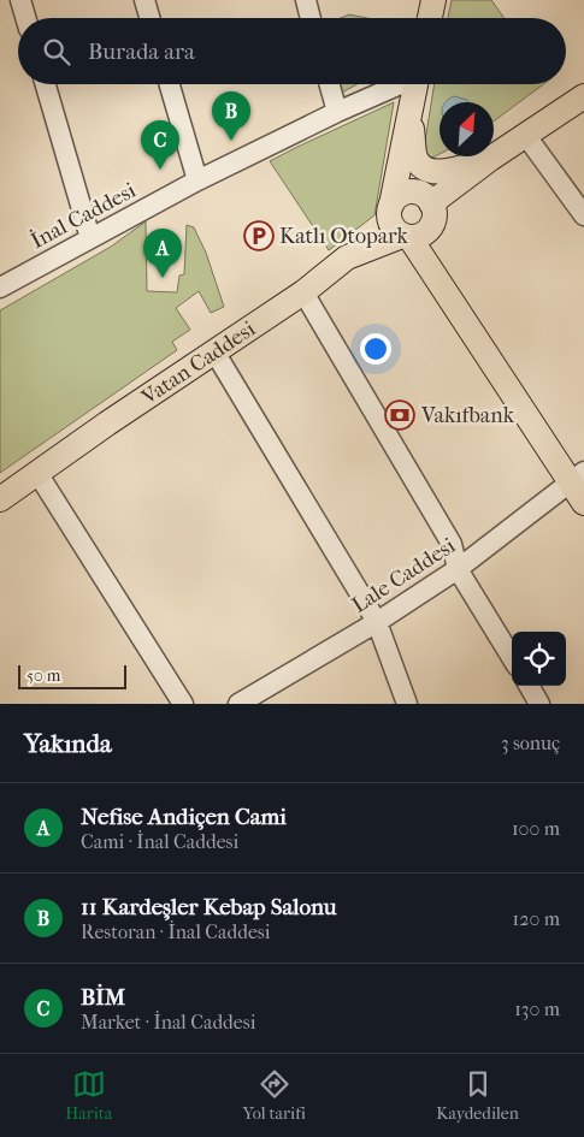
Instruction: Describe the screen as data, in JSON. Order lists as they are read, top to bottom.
{
  "streets": {
    "main road": ["Vatan Caddesi"],
    "street": ["İnal Caddesi", "Lale Caddesi"]
  },
  "places": {
    "parking": ["Katlı Otopark"],
    "bank": ["Vakıfbank"]
  },
  "scale_bar": "50 m",
  "north": "top right",
  "page": {
    "search": "Burada ara",
    "pins": ["B", "C", "A"],
    "scale": "50 m",
    "heading": ["Yakında", "3 sonuç"],
    "list": [
      {
        "mark": "A",
        "name": "Nefise Andiçen Cami",
        "note": "Cami · İnal Caddesi",
        "value": "100 m"
      },
      {
        "mark": "B",
        "name": "11 Kardeşler Kebap Salonu",
        "note": "Restoran · İnal Caddesi",
        "value": "120 m"
      },
      {
        "mark": "C",
        "name": "BİM",
        "note": "Market · İnal Caddesi",
        "value": "130 m"
      }
    ],
    "nav": ["Harita", "Yol tarifi", "Kaydedilen"]
  }
}
